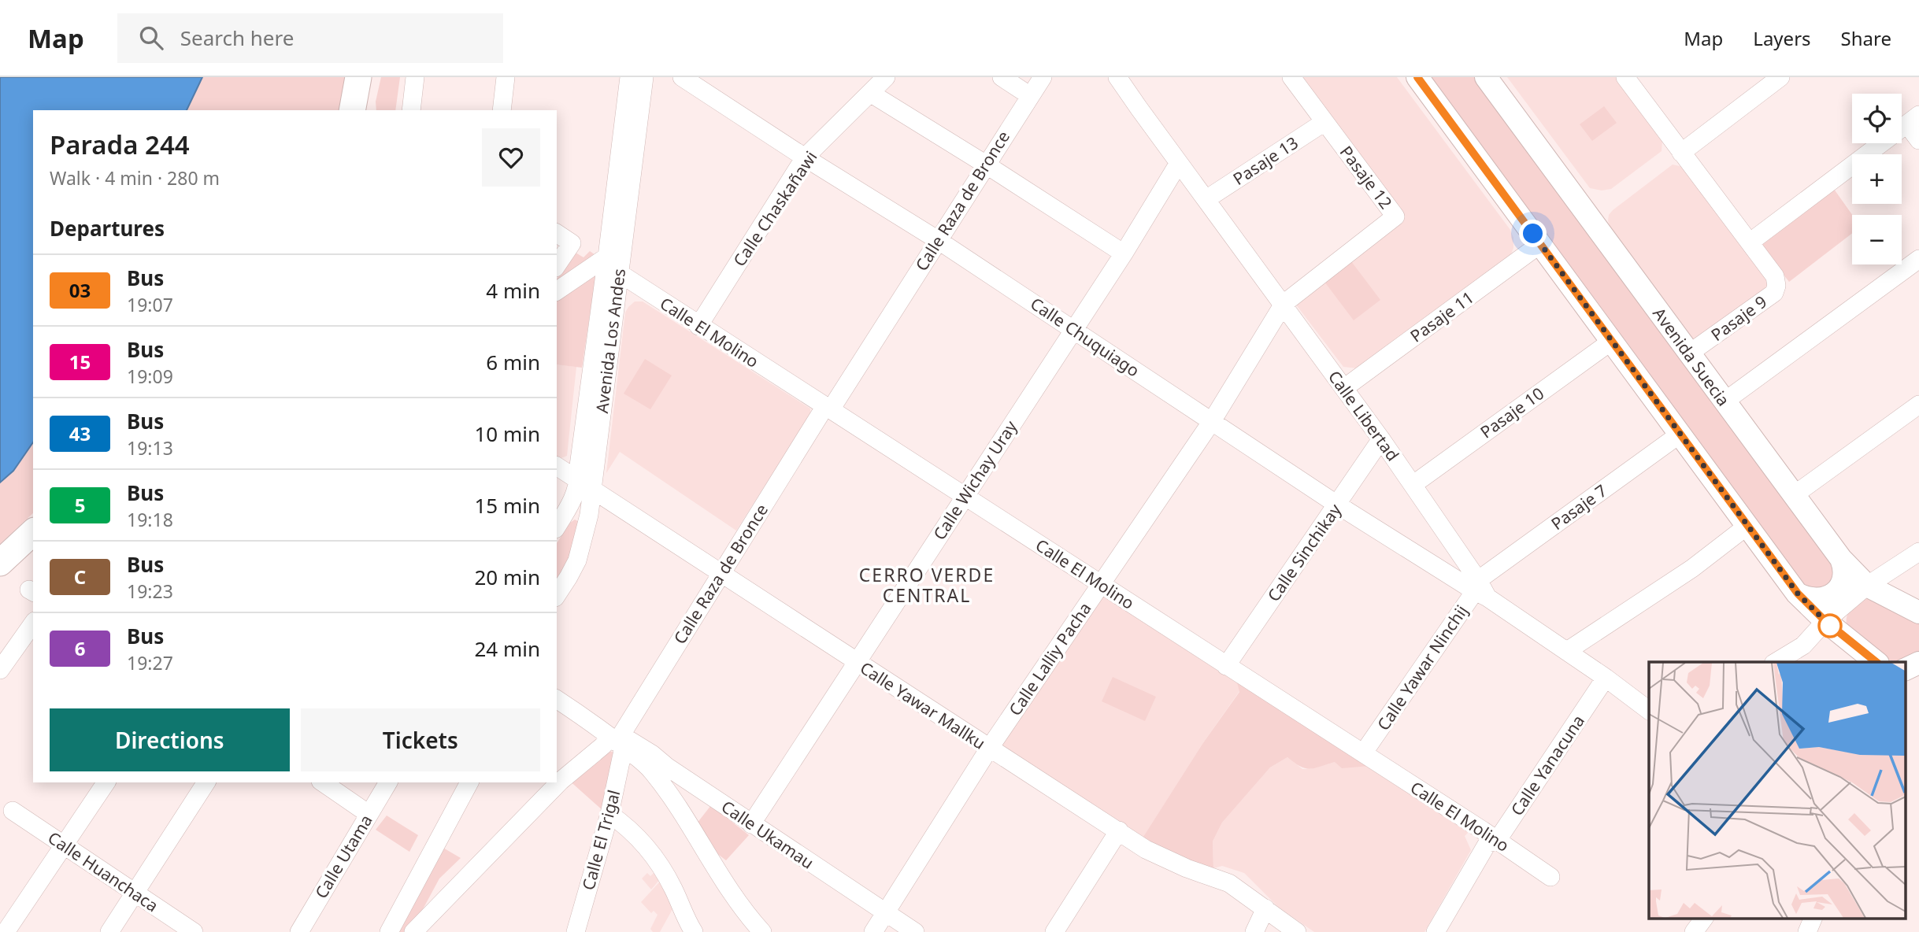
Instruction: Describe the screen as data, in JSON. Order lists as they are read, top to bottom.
{
  "streets": {
    "main road": ["Avenida Suecia"],
    "street": [
      "Pasaje 13",
      "Pasaje 12",
      "Calle Raza de Bronce",
      "Calle Chaskañawi",
      "Pasaje 11",
      "Pasaje 9",
      "Calle El Molino",
      "Calle Chuquiago",
      "Avenida Los Andes",
      "Pasaje 10",
      "Calle Libertad",
      "Calle Wichay Uray",
      "Pasaje 7",
      "Calle Sinchikay",
      "Calle Lalliy Pacha",
      "Calle Yawar Ninchij",
      "Calle Yawar Mallku",
      "Calle Yanacuna",
      "Calle Ukamau",
      "Calle El Trigal",
      "Calle Utama",
      "Calle Huanchaca"
    ]
  },
  "crossings": [
    ["Pasaje 13", "Pasaje 12"],
    ["Pasaje 13", "Calle Libertad"],
    ["Pasaje 12", "Calle Libertad"],
    ["Pasaje 12", "Calle Lalliy Pacha"],
    ["Calle Raza de Bronce", "Calle El Molino"],
    ["Calle Raza de Bronce", "Calle Chuquiago"],
    ["Calle Raza de Bronce", "Calle Yawar Mallku"],
    ["Calle Raza de Bronce", "Calle Ukamau"],
    ["Calle Raza de Bronce", "Calle El Trigal"],
    ["Calle Chaskañawi", "Calle El Molino"],
    ["Calle Chaskañawi", "Calle Chuquiago"],
    ["Pasaje 11", "Calle Libertad"],
    ["Pasaje 9", "Avenida Suecia"],
    ["Calle El Molino", "Avenida Los Andes"],
    ["Calle El Molino", "Calle Wichay Uray"],
    ["Calle El Molino", "Calle Sinchikay"],
    ["Calle El Molino", "Calle Lalliy Pacha"],
    ["Calle El Molino", "Calle Yawar Ninchij"],
    ["Calle El Molino", "Calle Yanacuna"],
    ["Calle Chuquiago", "Calle Libertad"],
    ["Calle Chuquiago", "Calle Wichay Uray"],
    ["Calle Chuquiago", "Pasaje 7"],
    ["Calle Chuquiago", "Calle Sinchikay"],
    ["Calle Chuquiago", "Calle Lalliy Pacha"],
    ["Calle Chuquiago", "Calle Yawar Ninchij"],
    ["Avenida Los Andes", "Calle Yawar Mallku"],
    ["Pasaje 10", "Calle Libertad"],
    ["Calle Libertad", "Calle Wichay Uray"],
    ["Calle Libertad", "Pasaje 7"],
    ["Calle Libertad", "Calle Sinchikay"],
    ["Calle Libertad", "Calle Lalliy Pacha"],
    ["Calle Libertad", "Calle Yawar Ninchij"],
    ["Calle Libertad", "Calle Yanacuna"],
    ["Calle Wichay Uray", "Calle Yawar Mallku"],
    ["Calle Wichay Uray", "Calle Ukamau"],
    ["Pasaje 7", "Calle Yawar Ninchij"],
    ["Calle Lalliy Pacha", "Calle Yawar Mallku"],
    ["Calle Lalliy Pacha", "Calle Ukamau"],
    ["Calle Ukamau", "Calle El Trigal"]
  ],
  "districts": ["CERRO VERDE CENTRAL"],
  "lines": ["bus line 03"],
  "page": {
    "header": "Map",
    "search": "Search here",
    "nav": ["Map", "Layers", "Share"],
    "map_buttons": ["+", "−"],
    "heading": [
      ["Parada 244", "Walk · 4 min · 280 m"],
      "Departures"
    ],
    "list": [
      {
        "mark": "03",
        "name": "Bus",
        "note": "19:07",
        "value": "4 min"
      },
      {
        "mark": "15",
        "name": "Bus",
        "note": "19:09",
        "value": "6 min"
      },
      {
        "mark": "43",
        "name": "Bus",
        "note": "19:13",
        "value": "10 min"
      },
      {
        "mark": "5",
        "name": "Bus",
        "note": "19:18",
        "value": "15 min"
      },
      {
        "mark": "C",
        "name": "Bus",
        "note": "19:23",
        "value": "20 min"
      },
      {
        "mark": "6",
        "name": "Bus",
        "note": "19:27",
        "value": "24 min"
      }
    ],
    "buttons": ["Directions", "Tickets"]
  }
}
